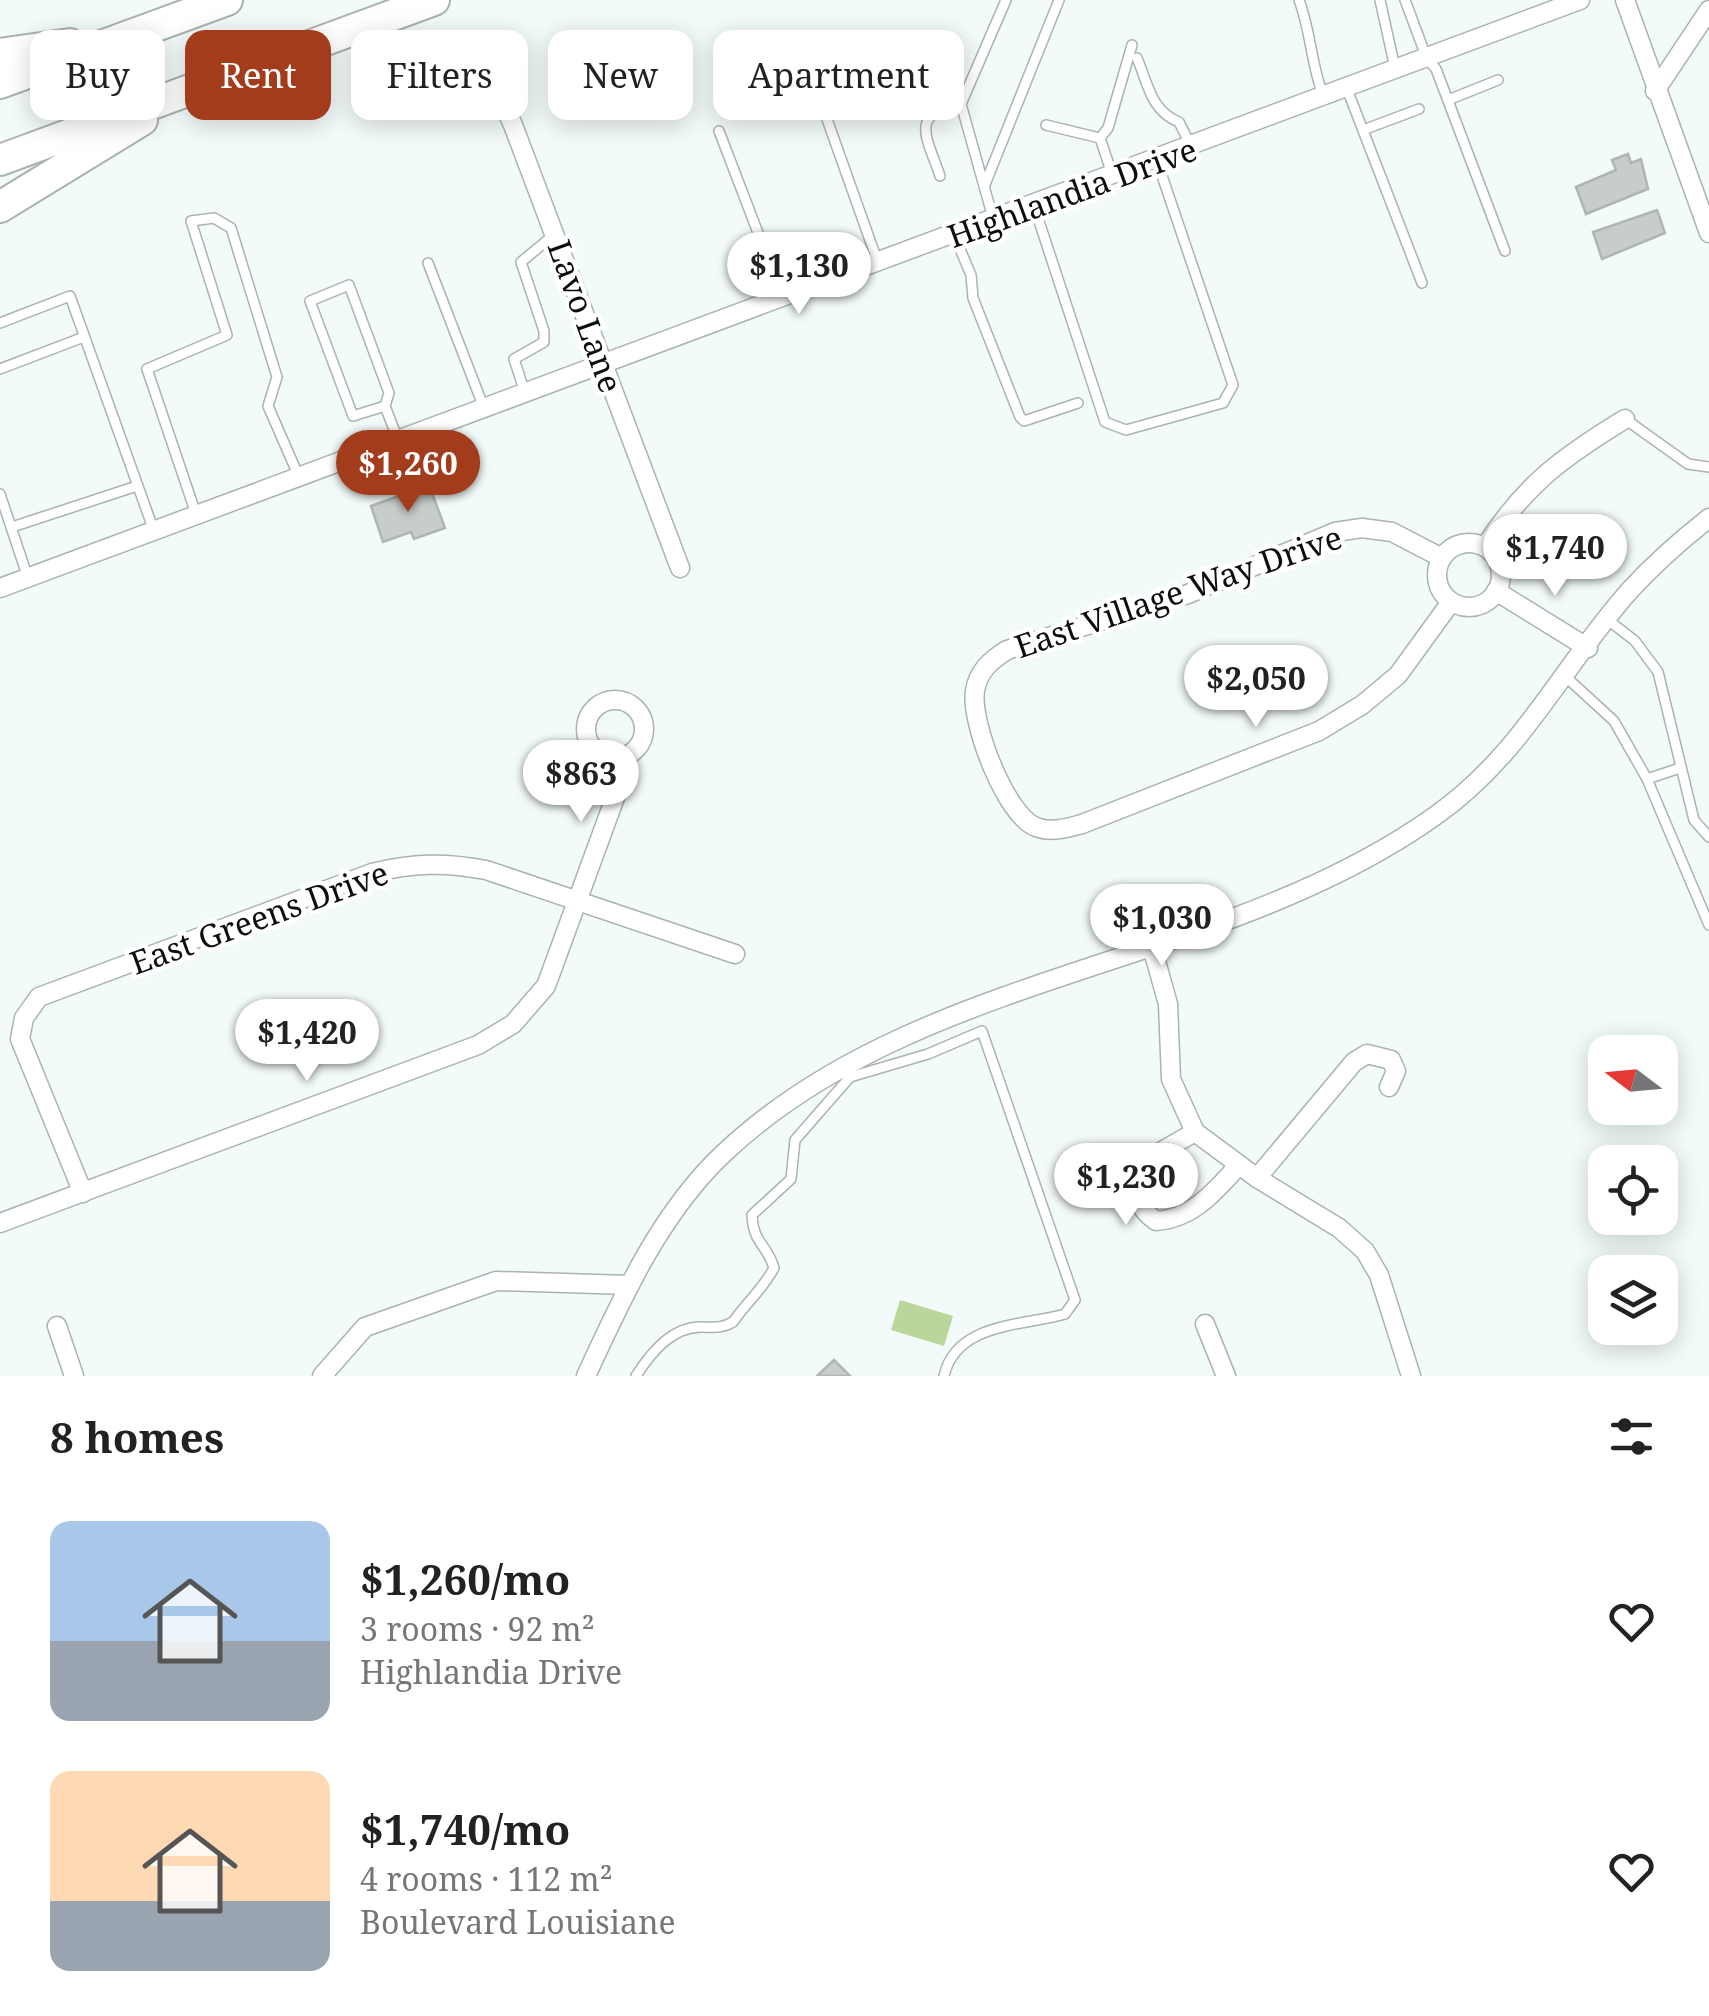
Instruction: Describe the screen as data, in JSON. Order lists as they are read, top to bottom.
{
  "streets": {
    "street": [
      "Highlandia Drive",
      "Lavo Lane",
      "East Village Way Drive",
      "East Greens Drive"
    ]
  },
  "crossings": [
    ["Highlandia Drive", "Lavo Lane"]
  ],
  "north": "left",
  "page": {
    "chip": [
      "Buy",
      "Rent",
      "Filters",
      "New",
      "Apartment"
    ],
    "price": [
      "$1,130",
      "$1,260",
      "$1,740",
      "$2,050",
      "$863",
      "$1,030",
      "$1,420",
      "$1,230"
    ],
    "heading": "8 homes",
    "list": [
      {
        "name": "$1,260/mo",
        "note": "3 rooms · 92 m² · Highlandia Drive"
      },
      {
        "name": "$1,740/mo",
        "note": "4 rooms · 112 m² · Boulevard Louisiane"
      }
    ]
  }
}
